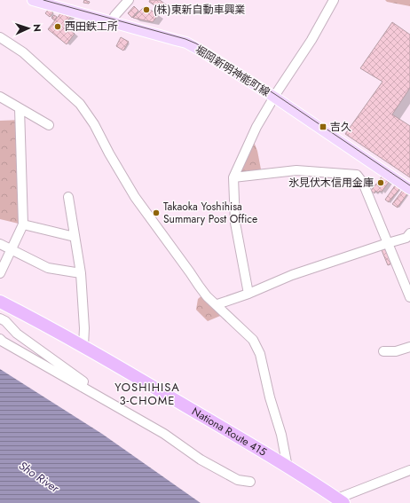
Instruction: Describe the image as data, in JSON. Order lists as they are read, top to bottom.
{
  "streets": {
    "highway": ["Nationa Route 415"],
    "main road": ["堀岡新明神能町線"]
  },
  "districts": ["YOSHIHISA 3-CHOME"],
  "water": ["Sho River"],
  "places": {
    "other": [
      "(株)東新自動車興業",
      "西田鉄工所",
      "氷見伏木信用金庫",
      "Takaoka Yoshihisa Summary Post Office"
    ],
    "transit": ["吉久"]
  },
  "north": "right"
}
